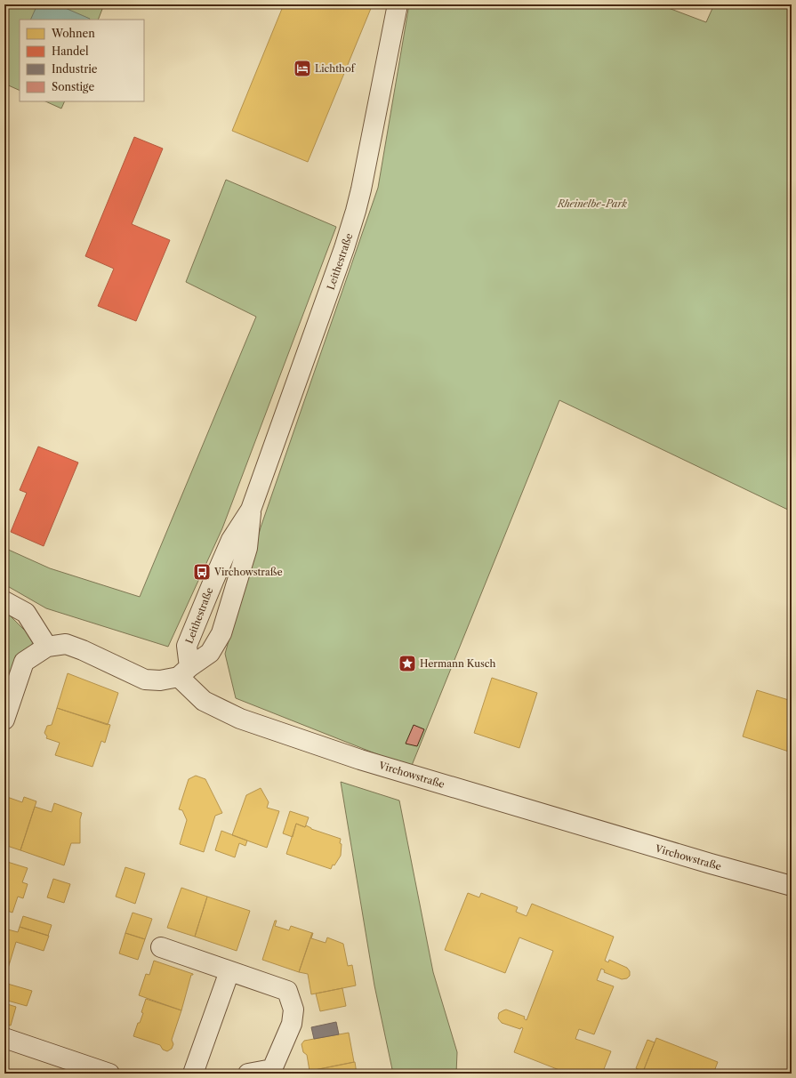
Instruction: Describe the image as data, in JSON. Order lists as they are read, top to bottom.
{
  "streets": {
    "street": ["Leithestraße", "Virchowstraße"]
  },
  "crossings": [
    ["Leithestraße", "Virchowstraße"]
  ],
  "parks": ["Rheinelbe-Park"],
  "places": {
    "hotel": ["Lichthof"],
    "bus stop": ["Virchowstraße"],
    "place": ["Hermann Kusch"]
  },
  "legend": [
    "Wohnen",
    "Handel",
    "Industrie",
    "Sonstige"
  ]
}
